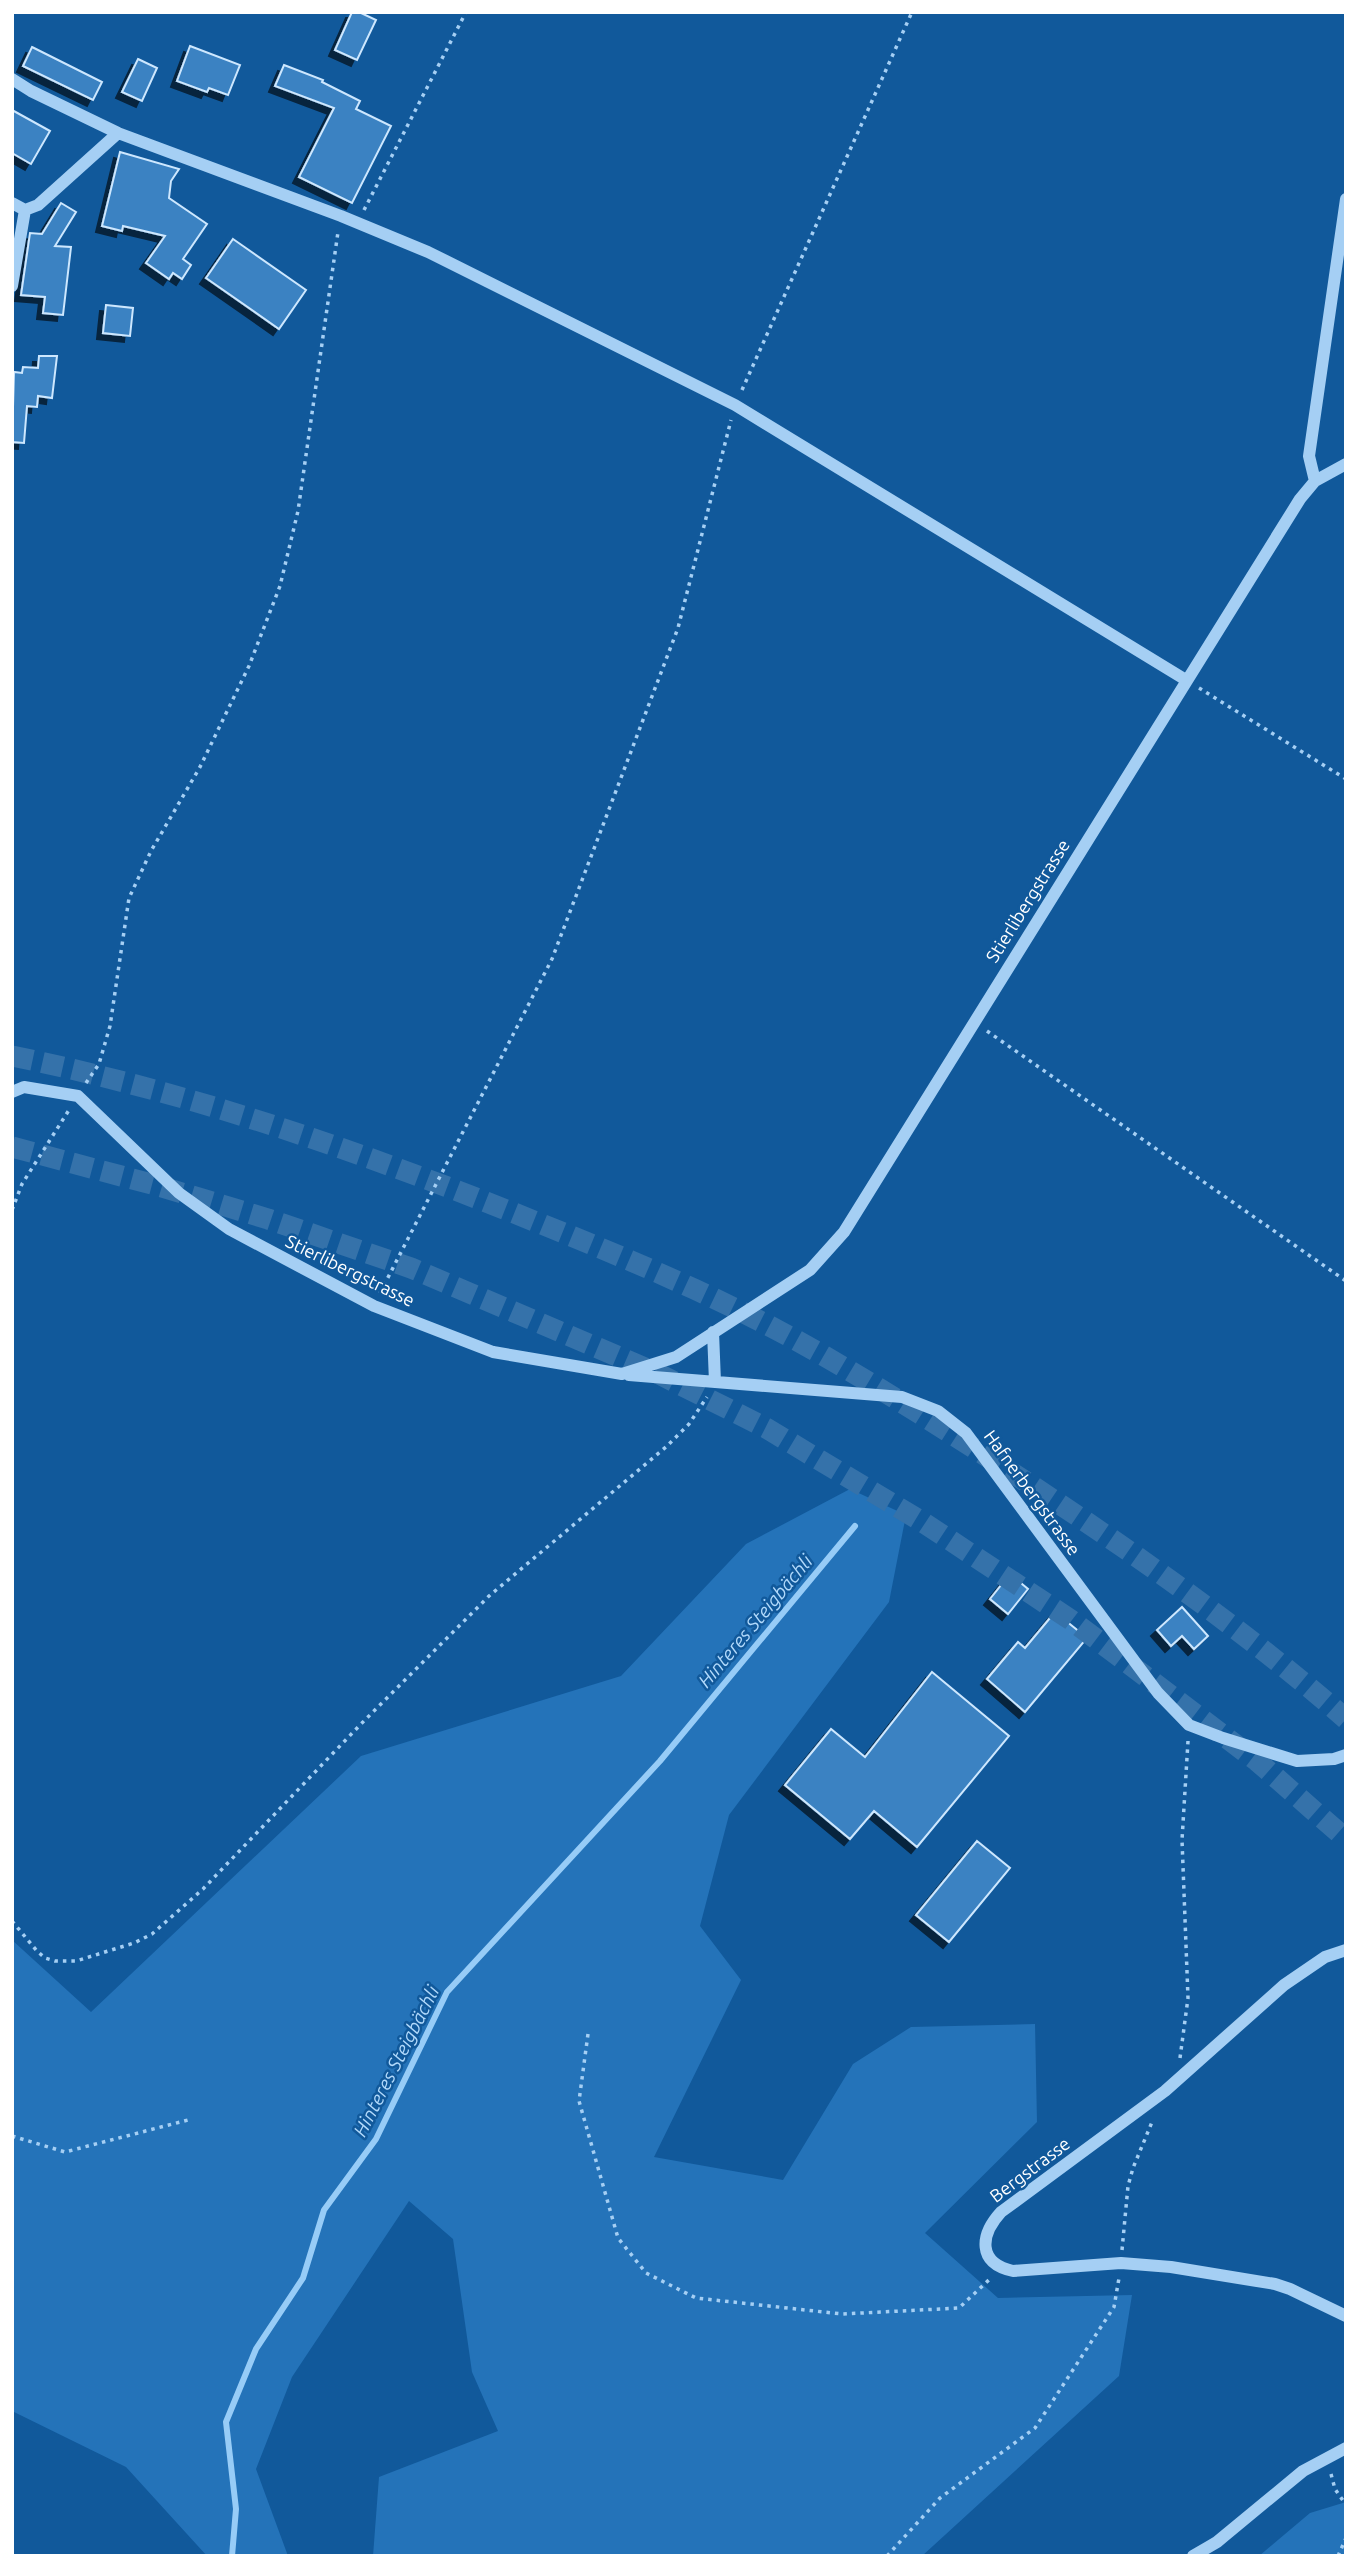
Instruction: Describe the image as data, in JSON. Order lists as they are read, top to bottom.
{
  "streets": {
    "lane": ["Stierlibergstrasse", "Hafnerbergstrasse", "Bergstrasse"]
  },
  "crossings": [
    ["Stierlibergstrasse", "Hafnerbergstrasse"]
  ],
  "water": ["Hinteres Steigbächli"]
}
